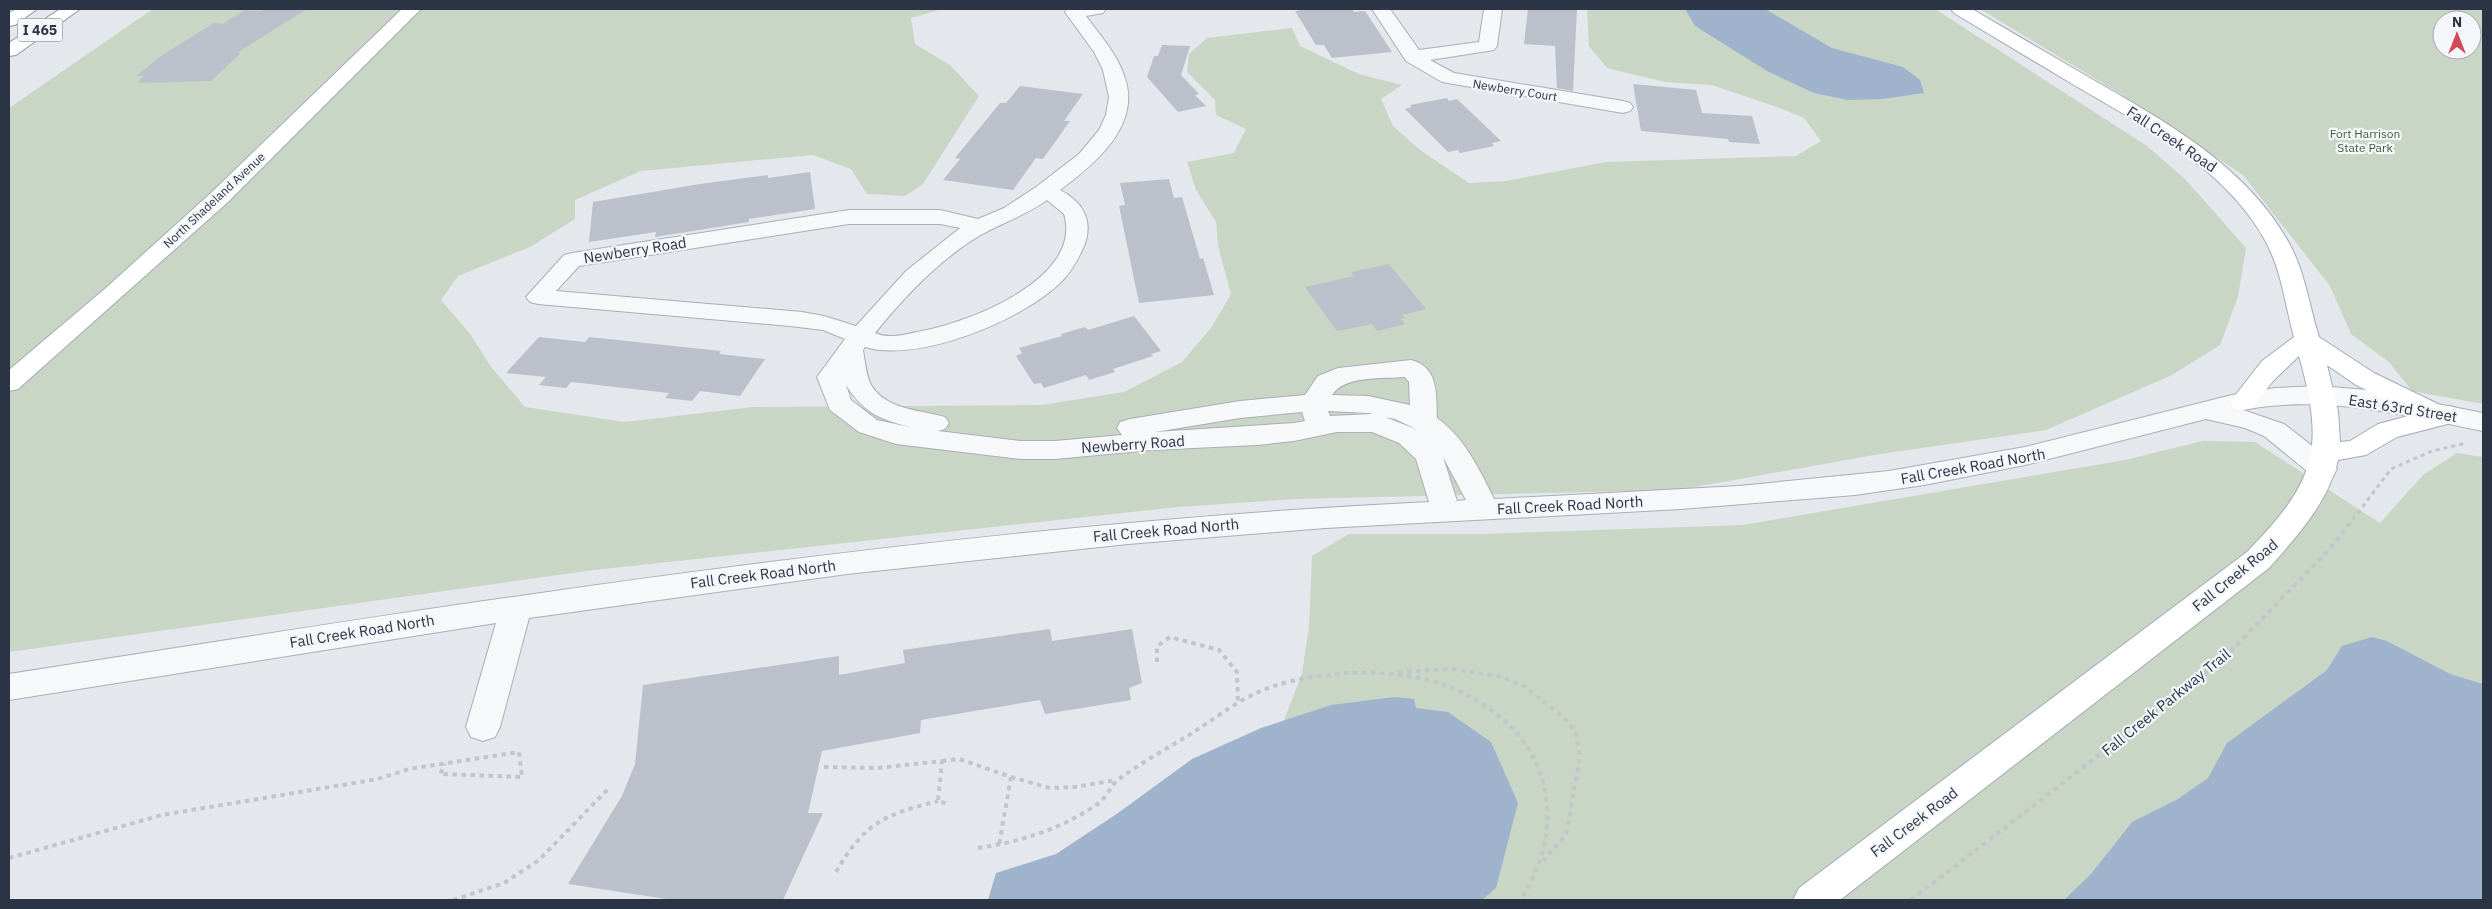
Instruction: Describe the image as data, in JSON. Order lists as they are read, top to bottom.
{
  "streets": {
    "main road": ["I 465", "Fall Creek Road", "North Shadeland Avenue"],
    "street": [
      "Newberry Court",
      "Newberry Road",
      "East 63rd Street",
      "Fall Creek Road North"
    ],
    "path": ["Fall Creek Parkway Trail"]
  },
  "crossings": [
    ["Fall Creek Road", "East 63rd Street"],
    ["Fall Creek Road", "Fall Creek Road North"],
    ["Newberry Road", "Fall Creek Road North"],
    ["East 63rd Street", "Fall Creek Road North"],
    ["East 63rd Street", "Fall Creek Parkway Trail"]
  ],
  "parks": ["Fort Harrison State Park"],
  "north": "top"
}
